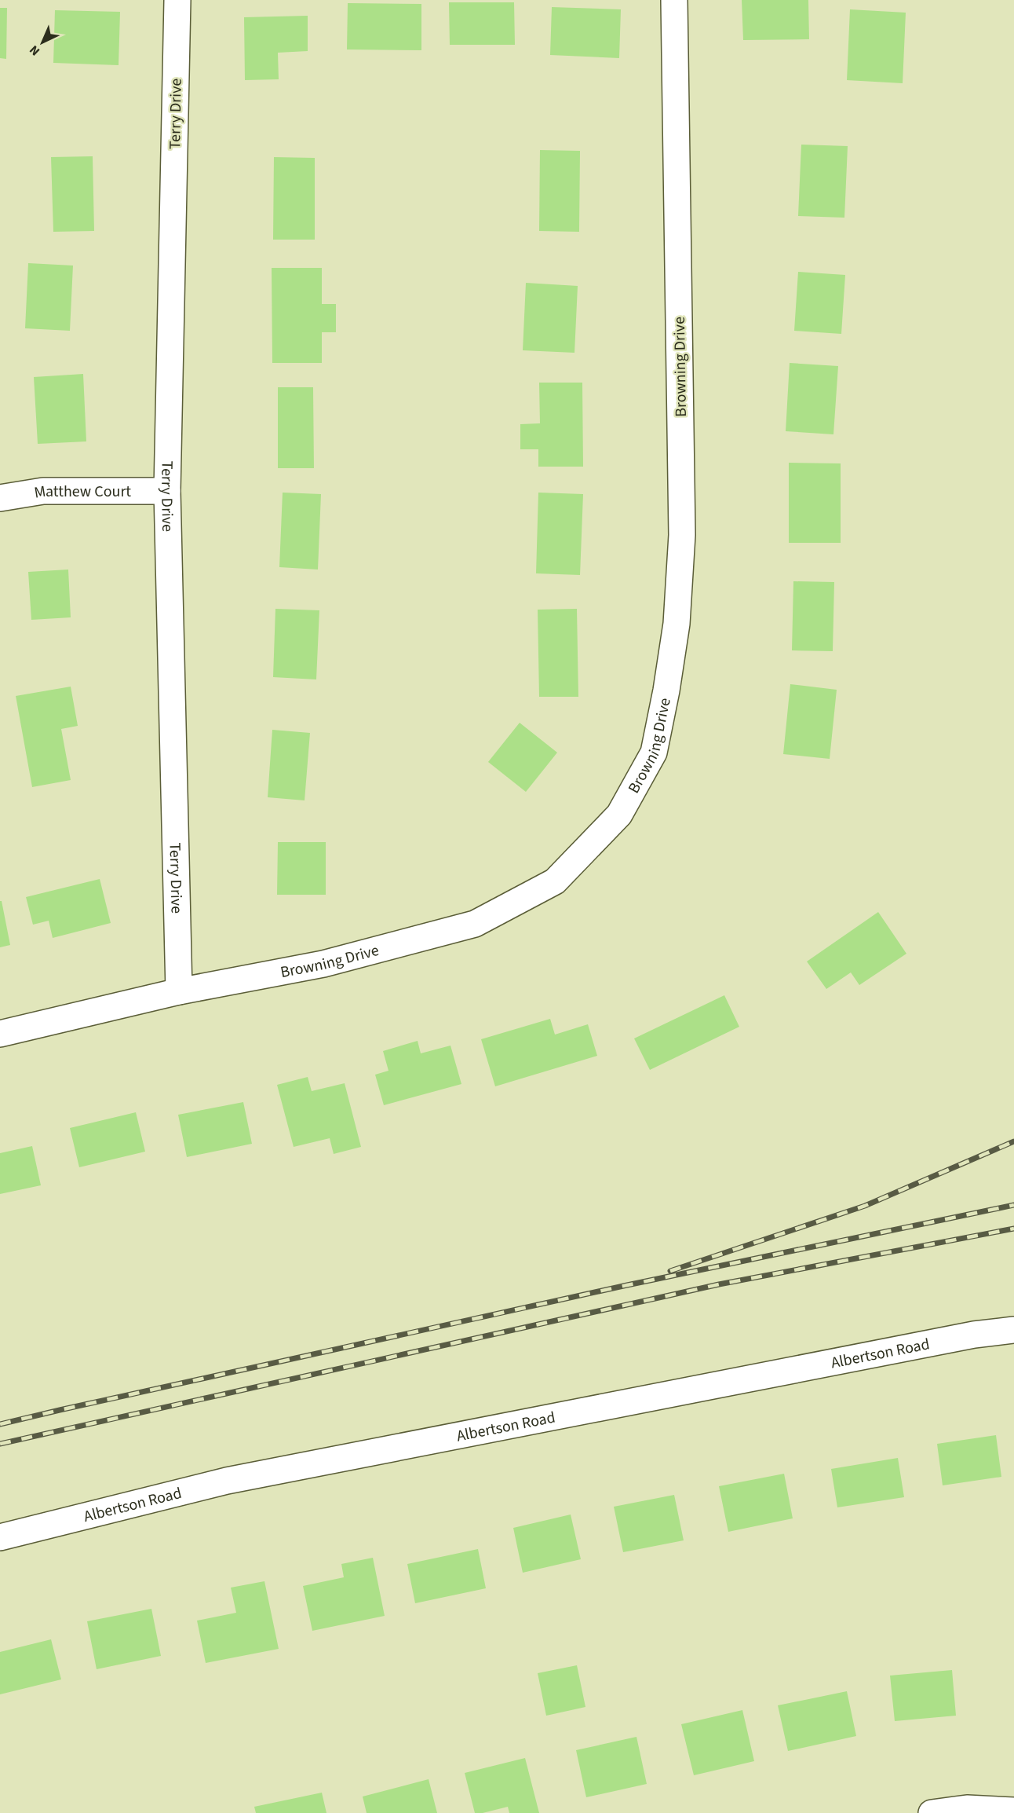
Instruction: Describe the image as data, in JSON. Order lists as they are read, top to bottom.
{
  "streets": {
    "street": [
      "Terry Drive",
      "Browning Drive",
      "Matthew Court",
      "Albertson Road"
    ]
  },
  "crossings": [
    ["Terry Drive", "Browning Drive"],
    ["Terry Drive", "Matthew Court"]
  ],
  "north": "bottom left"
}
